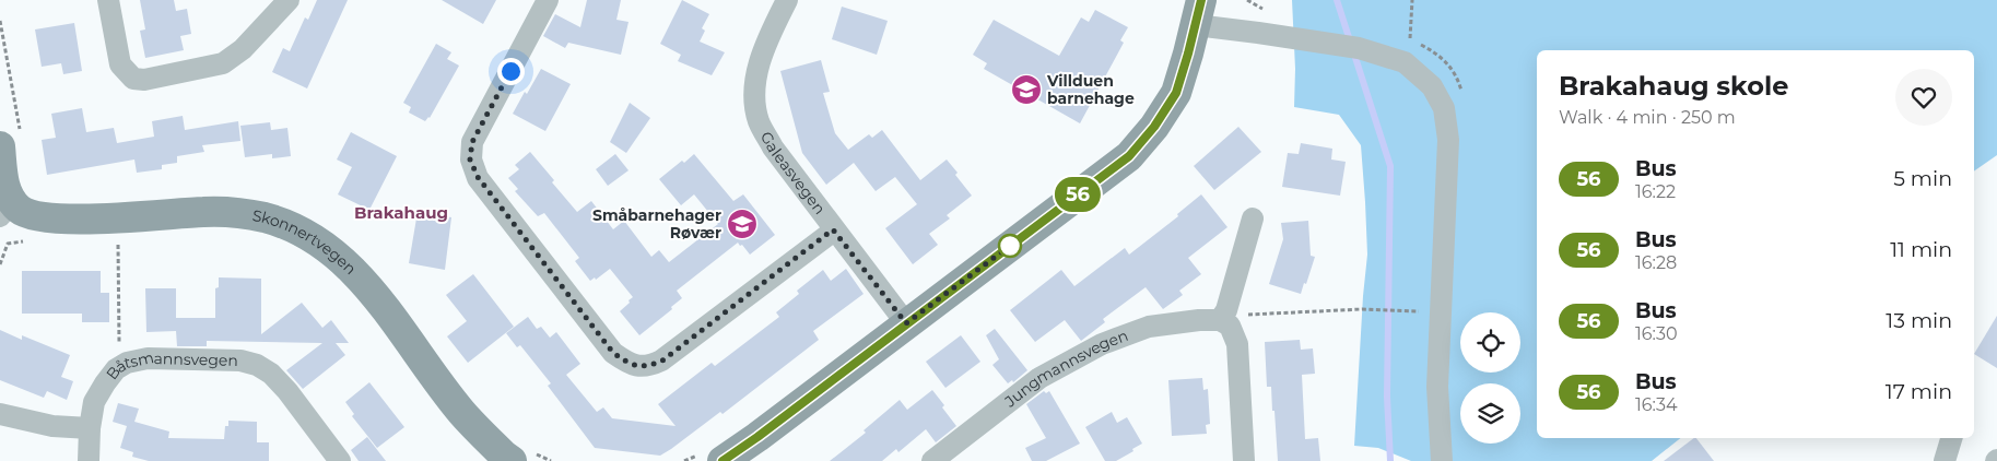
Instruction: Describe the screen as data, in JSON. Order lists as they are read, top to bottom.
{
  "streets": {
    "street": [
      "Galeasvegen",
      "Skonnertvegen",
      "Jungmannsvegen",
      "Båtsmannsvegen"
    ]
  },
  "districts": ["Brakahaug"],
  "places": {
    "school or university": ["Villduen barnehage", "Småbarnehager Røvær"]
  },
  "lines": ["bus line 56"],
  "page": {
    "on_map": "56",
    "heading": ["Brakahaug skole", "Walk · 4 min · 250 m"],
    "list": [
      {
        "mark": "56",
        "name": "Bus",
        "note": "16:22",
        "value": "5 min"
      },
      {
        "mark": "56",
        "name": "Bus",
        "note": "16:28",
        "value": "11 min"
      },
      {
        "mark": "56",
        "name": "Bus",
        "note": "16:30",
        "value": "13 min"
      },
      {
        "mark": "56",
        "name": "Bus",
        "note": "16:34",
        "value": "17 min"
      }
    ]
  }
}
